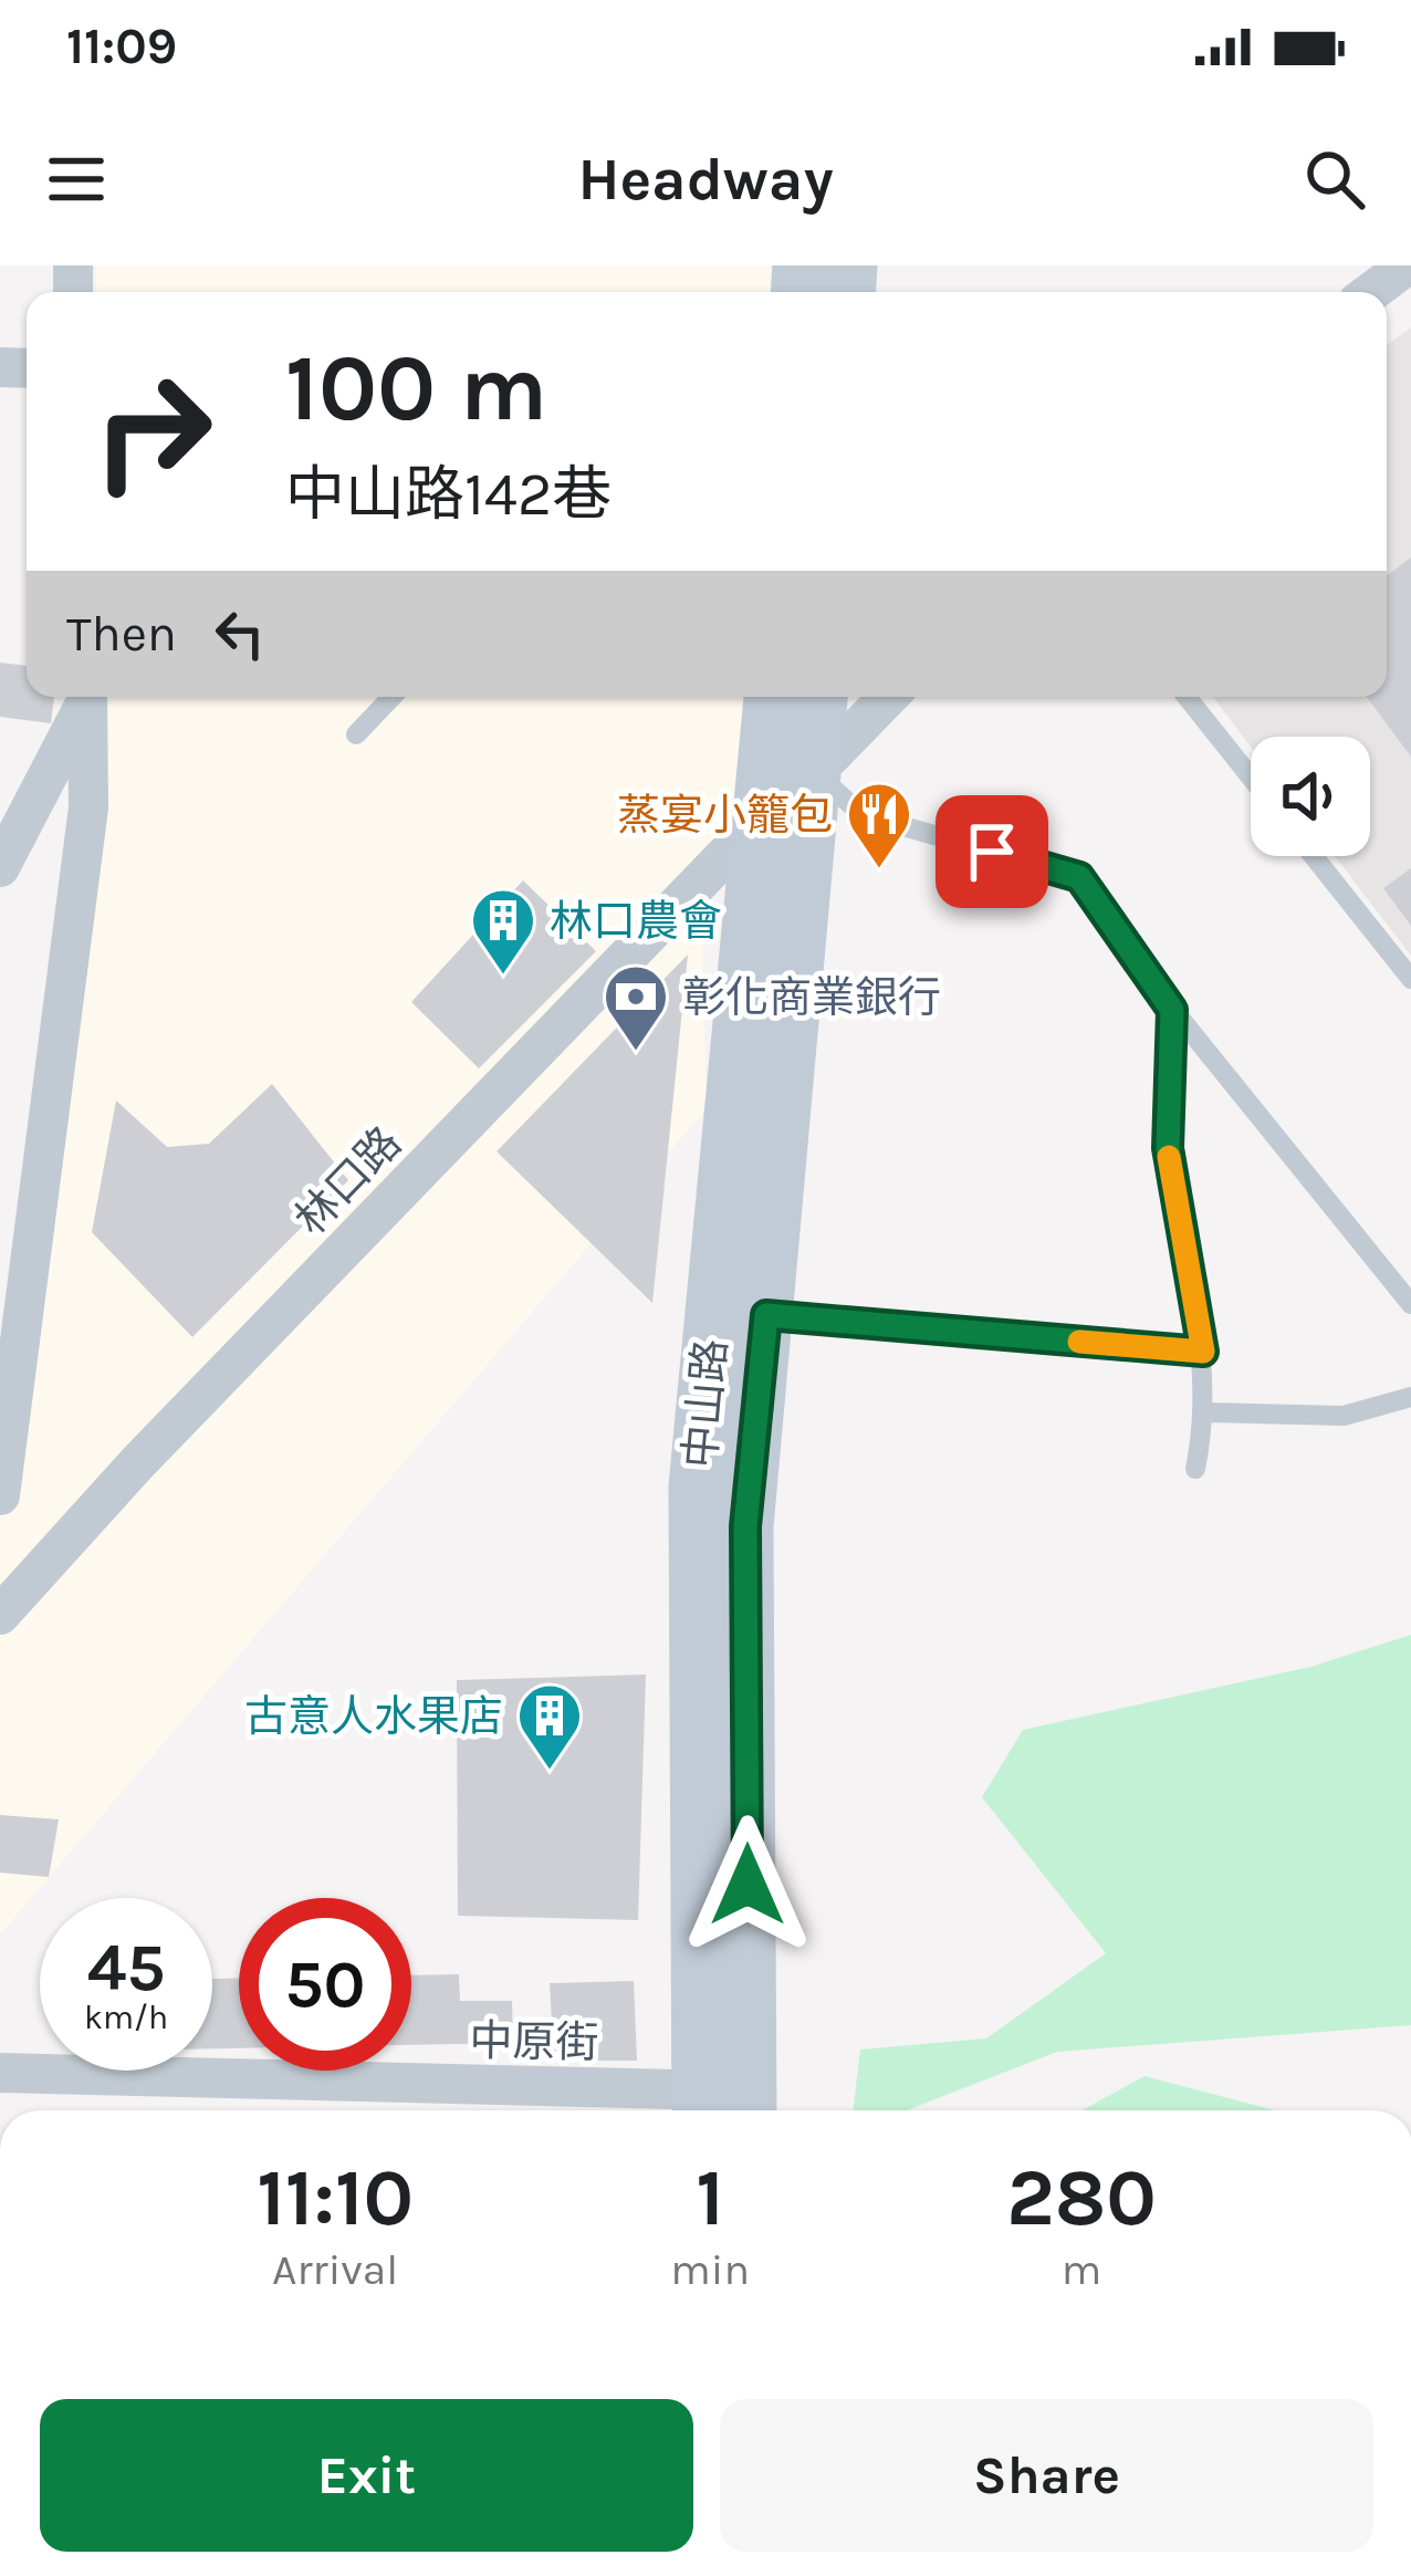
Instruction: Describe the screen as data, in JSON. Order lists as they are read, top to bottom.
{
  "streets": {
    "main road": ["中山路"],
    "street": ["林口路", "中原街"]
  },
  "crossings": [
    ["林口路", "中山路"],
    ["中山路", "中原街"]
  ],
  "places": {
    "restaurant": ["蒸宴小籠包"],
    "building": ["林口農會", "古意人水果店"],
    "bank": ["彰化商業銀行"]
  },
  "page": {
    "status": "11:09",
    "header": "Headway",
    "turn": ["100 m", "中山路142巷"],
    "then": "Then",
    "speed": "45 km/h",
    "limit": "50",
    "eta": [
      "11:10",
      "Arrival",
      "1",
      "min",
      "280",
      "m"
    ],
    "buttons": ["Exit", "Share"]
  }
}
